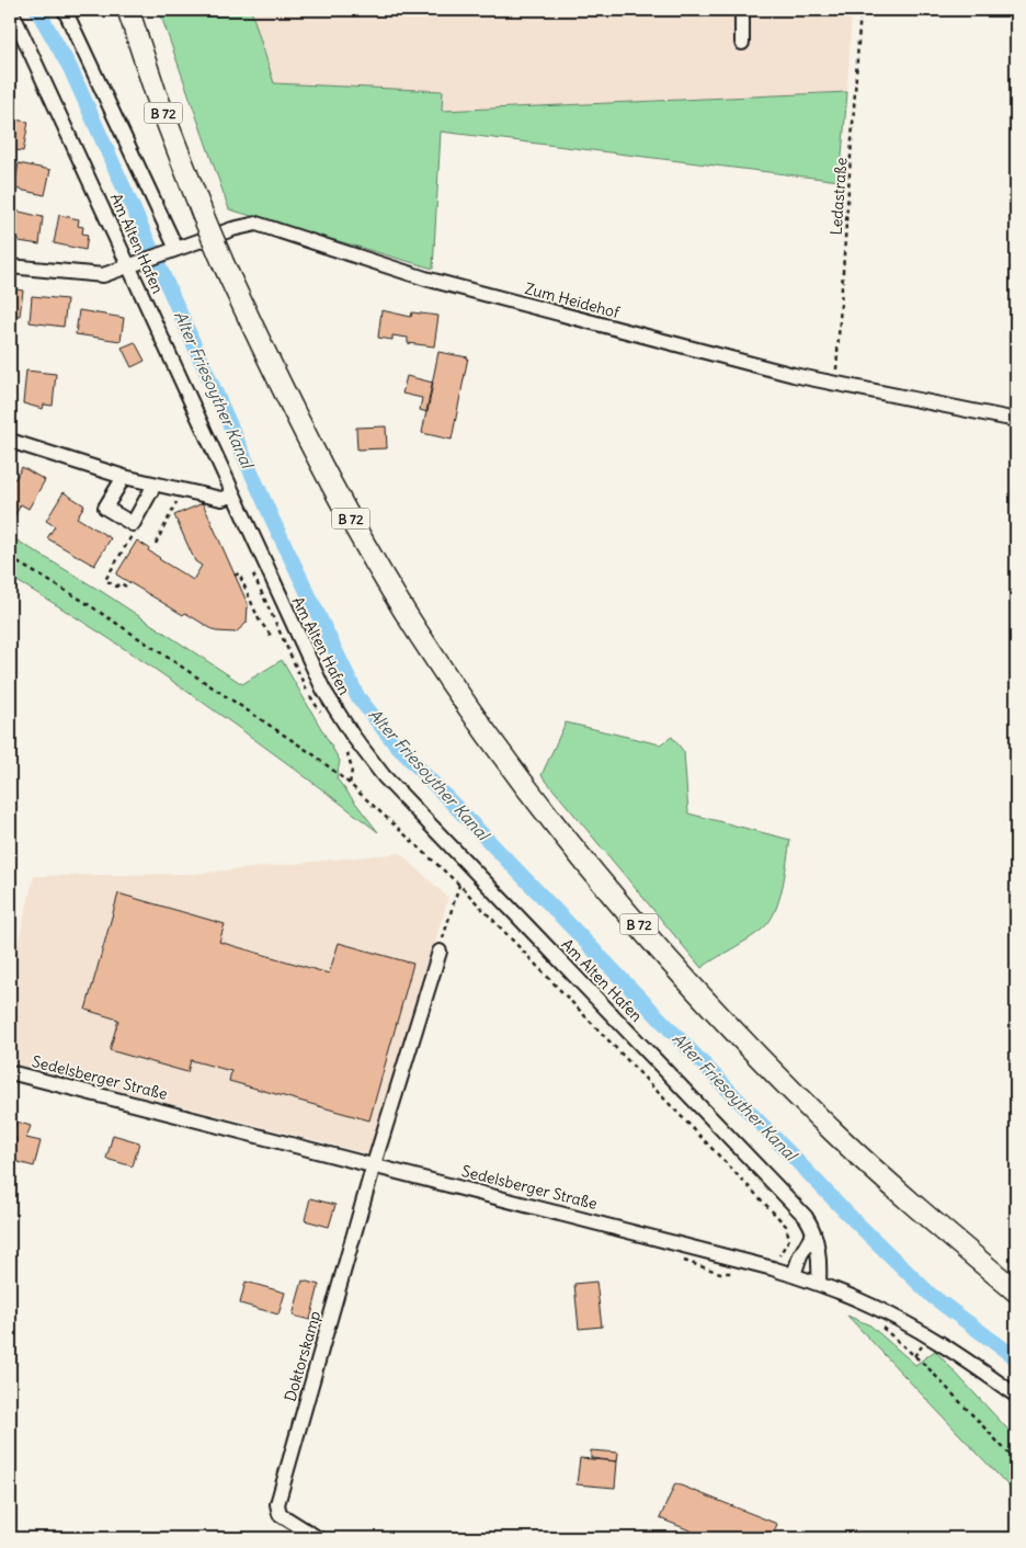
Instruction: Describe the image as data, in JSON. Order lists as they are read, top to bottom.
{
  "streets": {
    "highway": ["B 72"],
    "street": [
      "Am Alten Hafen",
      "Zum Heidehof",
      "Sedelsberger Straße",
      "Doktorskamp"
    ],
    "path": ["Ledastraße"]
  },
  "crossings": [
    ["Ledastraße", "Zum Heidehof"],
    ["Am Alten Hafen", "Zum Heidehof"],
    ["Am Alten Hafen", "Sedelsberger Straße"],
    ["Sedelsberger Straße", "Doktorskamp"]
  ],
  "water": ["Alter Friesoyther Kanal"]
}
